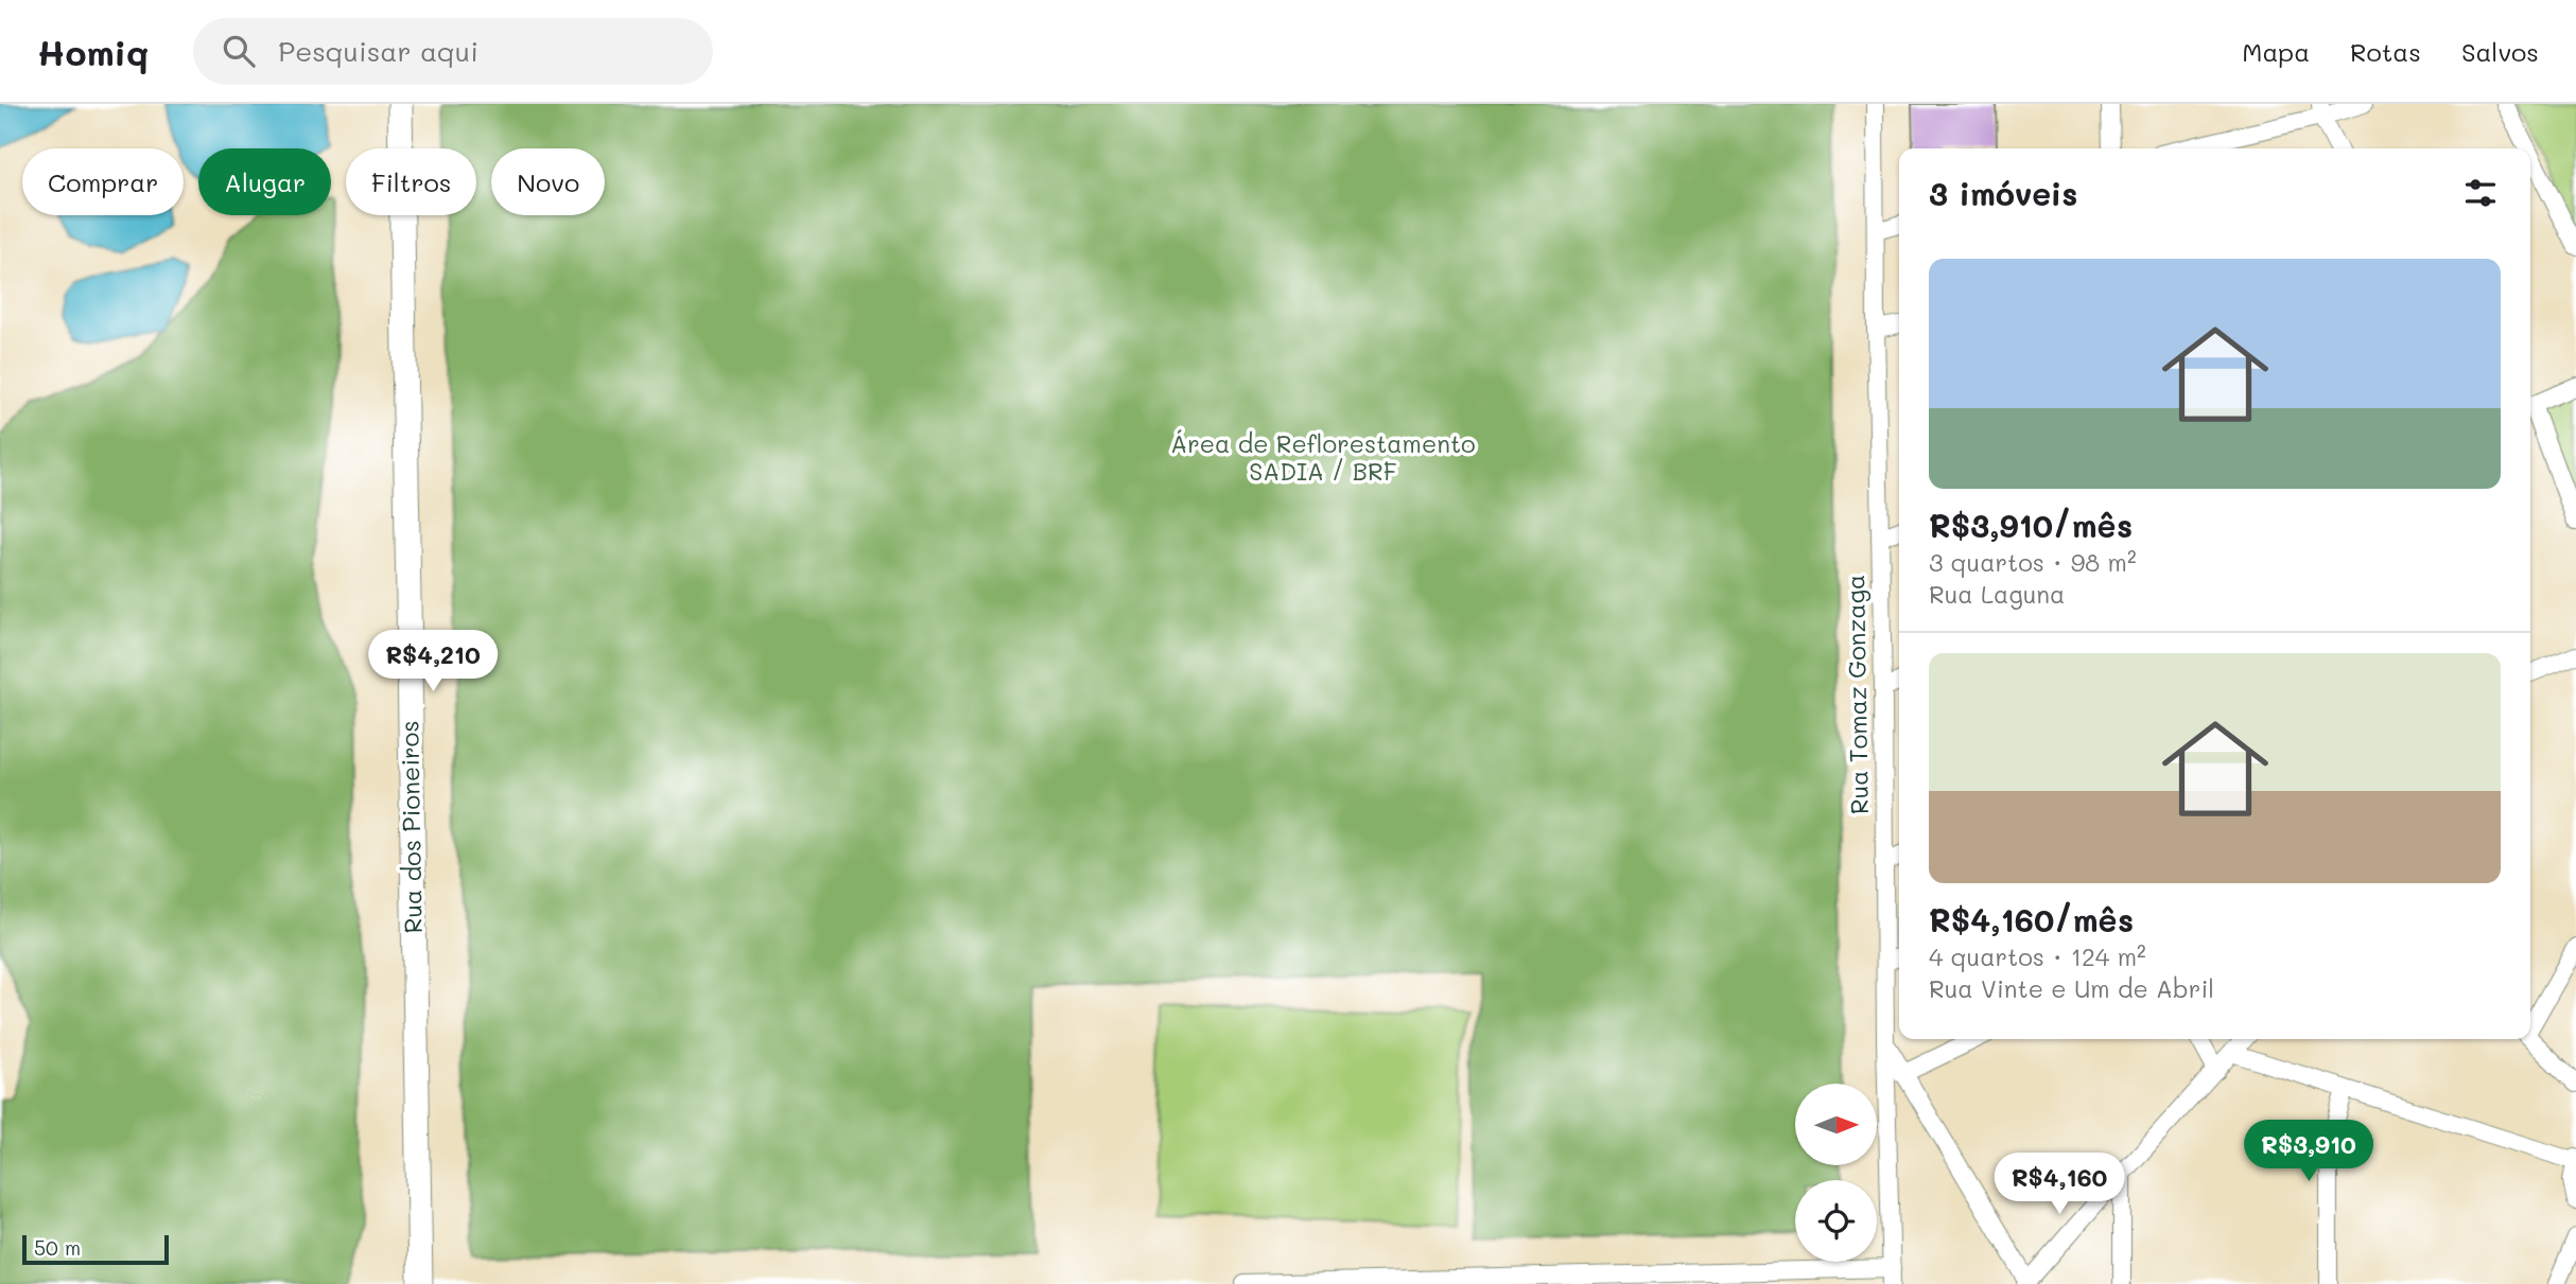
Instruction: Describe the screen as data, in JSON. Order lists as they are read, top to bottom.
{
  "streets": {
    "main road": ["Rua dos Pioneiros"],
    "street": ["Rua Tomaz Gonzaga"]
  },
  "parks": ["Área de Reflorestamento SADIA / BRF"],
  "scale_bar": "50 m",
  "north": "right",
  "page": {
    "header": "Homiq",
    "search": "Pesquisar aqui",
    "nav": ["Mapa", "Rotas", "Salvos"],
    "chip": [
      "Comprar",
      "Alugar",
      "Filtros",
      "Novo"
    ],
    "heading": "3 imóveis",
    "list": [
      {
        "name": "R$3,910/mês",
        "note": "3 quartos · 98 m² · Rua Laguna"
      },
      {
        "name": "R$4,160/mês",
        "note": "4 quartos · 124 m² · Rua Vinte e Um de Abril"
      }
    ],
    "price": ["R$4,210", "R$3,910", "R$4,160"],
    "scale": "50 m"
  }
}
